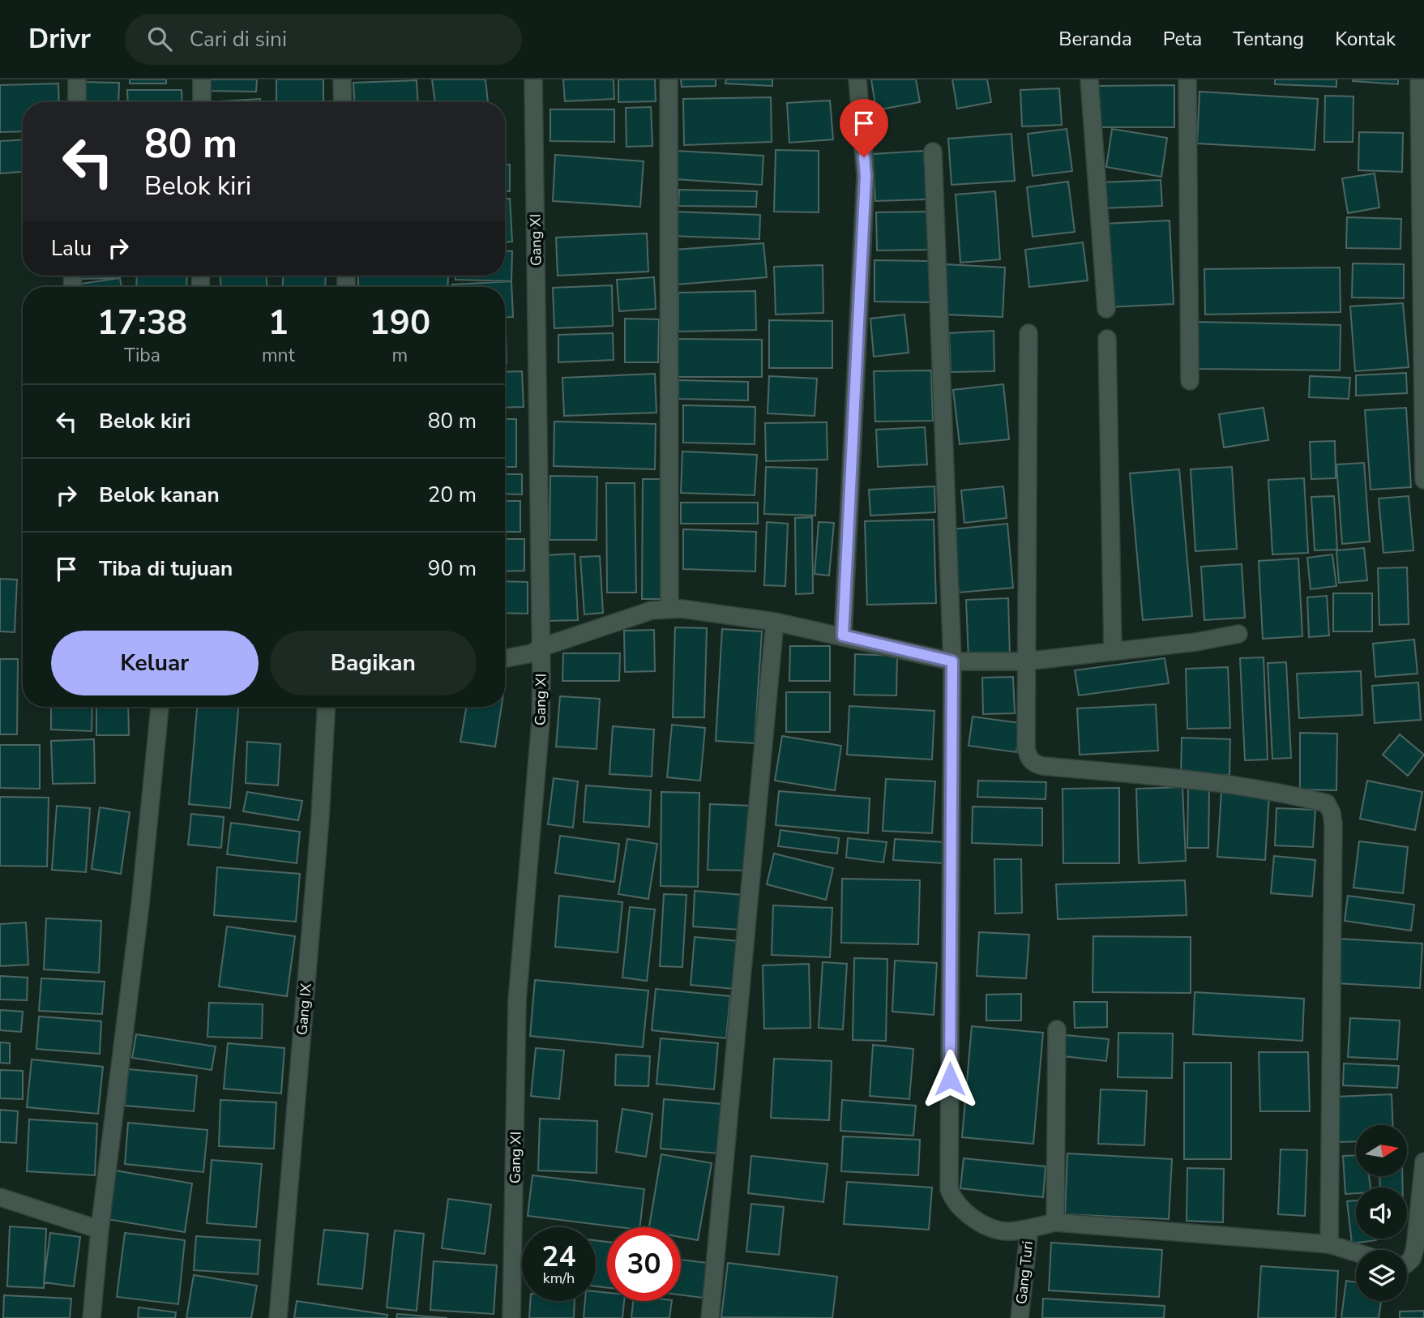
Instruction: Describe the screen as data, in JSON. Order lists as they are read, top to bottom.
{
  "streets": {
    "street": ["Gang XI", "Gang IX", "Gang Turi"]
  },
  "north": "right",
  "page": {
    "header": "Drivr",
    "search": "Cari di sini",
    "nav": [
      "Beranda",
      "Peta",
      "Tentang",
      "Kontak"
    ],
    "turn": ["80 m", "Belok kiri"],
    "then": "Lalu",
    "eta": [
      "17:38",
      "Tiba",
      "1",
      "mnt",
      "190",
      "m"
    ],
    "list": [
      {
        "name": "Belok kiri",
        "value": "80 m"
      },
      {
        "name": "Belok kanan",
        "value": "20 m"
      },
      {
        "name": "Tiba di tujuan",
        "value": "90 m"
      }
    ],
    "buttons": ["Keluar", "Bagikan"],
    "speed": "24 km/h",
    "limit": "30"
  }
}
